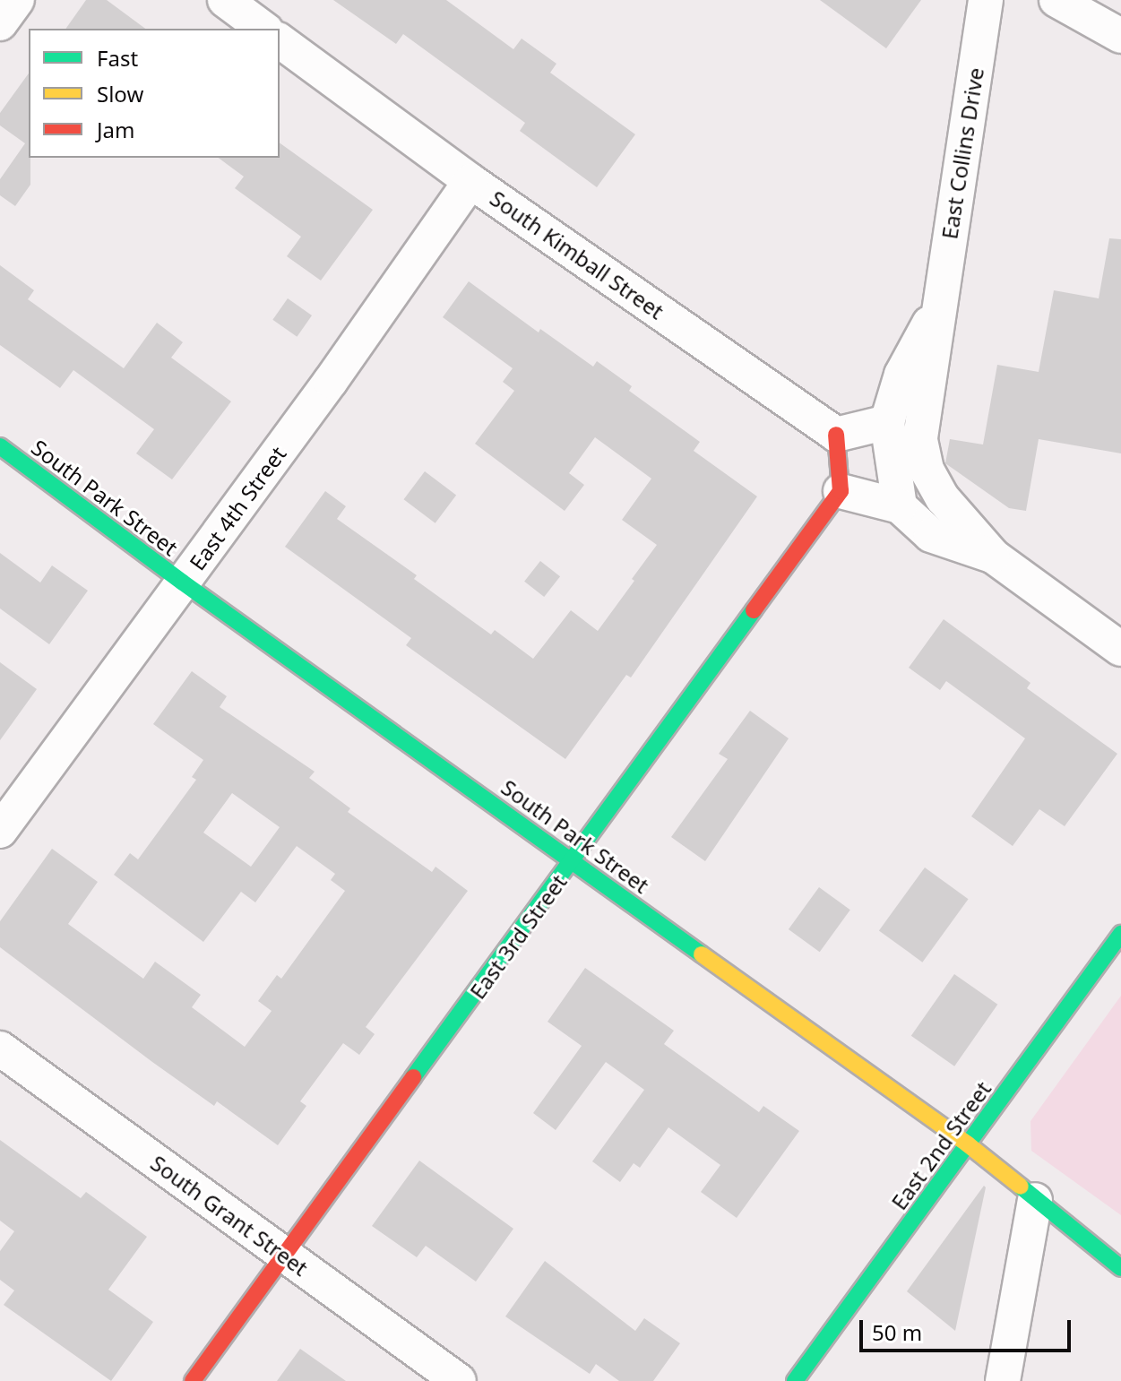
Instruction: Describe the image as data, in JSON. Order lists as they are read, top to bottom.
{
  "streets": {
    "street": [
      "East Collins Drive",
      "South Kimball Street",
      "South Park Street",
      "East 4th Street",
      "East 3rd Street",
      "East 2nd Street",
      "South Grant Street"
    ]
  },
  "crossings": [
    ["South Kimball Street", "East 4th Street"],
    ["South Park Street", "East 4th Street"],
    ["South Park Street", "East 3rd Street"],
    ["South Park Street", "East 2nd Street"],
    ["East 3rd Street", "South Grant Street"]
  ],
  "legend": ["Fast", "Slow", "Jam"],
  "scale_bar": "50 m"
}
